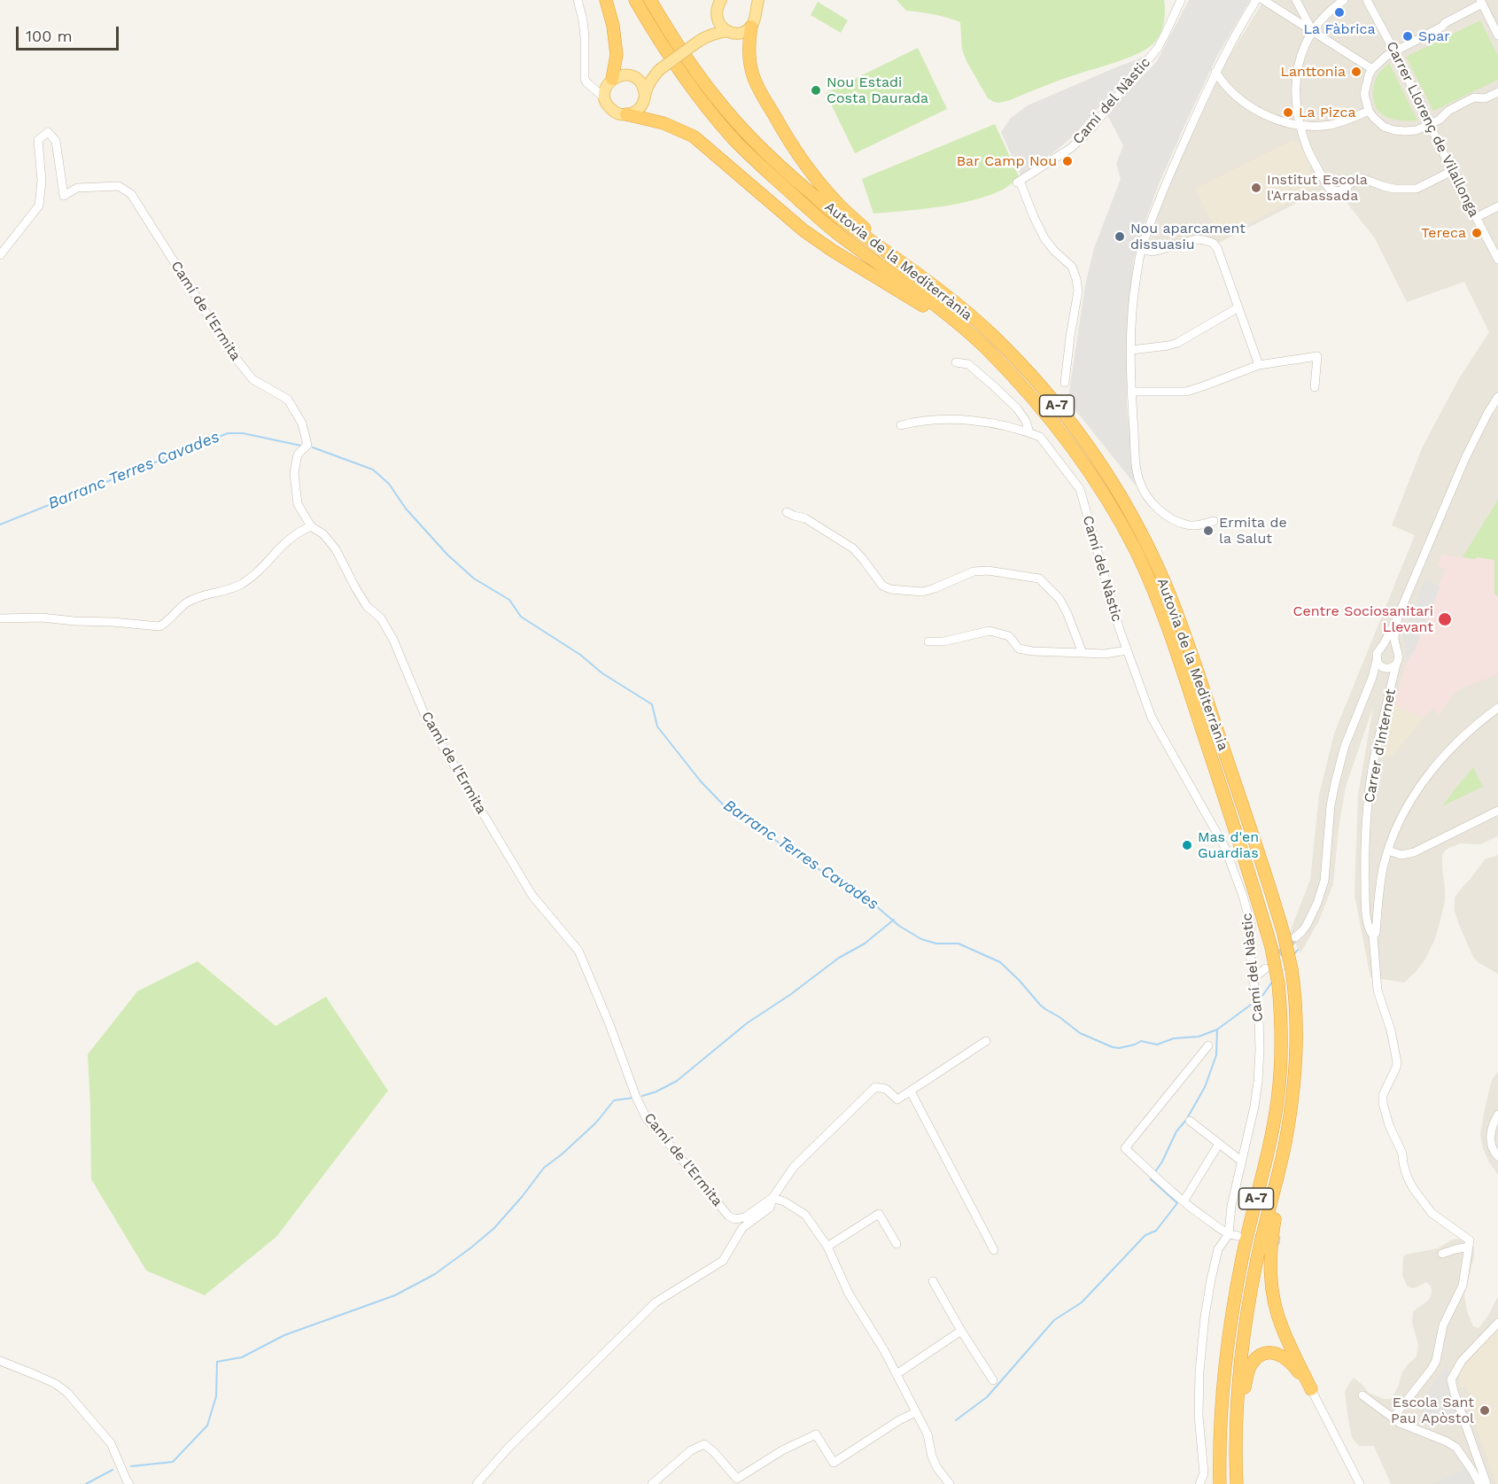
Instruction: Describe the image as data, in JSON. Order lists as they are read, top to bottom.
{
  "streets": {
    "highway": ["Autovia de la Mediterrània", "A-7"],
    "street": [
      "Camí del Nàstic",
      "Carrer Llorenç de Vilallonga",
      "Camí de l'Ermita",
      "Carrer d'Internet"
    ]
  },
  "water": ["Barranc Terres Cavades"],
  "places": [
    "La Fàbrica",
    "Spar",
    "Lanttonia",
    "Nou Estadi Costa Daurada",
    "La Pizca",
    "Bar Camp Nou",
    "Institut Escola l'Arrabassada",
    "Tereca",
    "Nou aparcament dissuasiu",
    "Ermita de la Salut",
    "Centre Sociosanitari Llevant",
    "Mas d'en Guardias",
    "Escola Sant Pau Apòstol"
  ],
  "scale_bar": "100 m"
}
